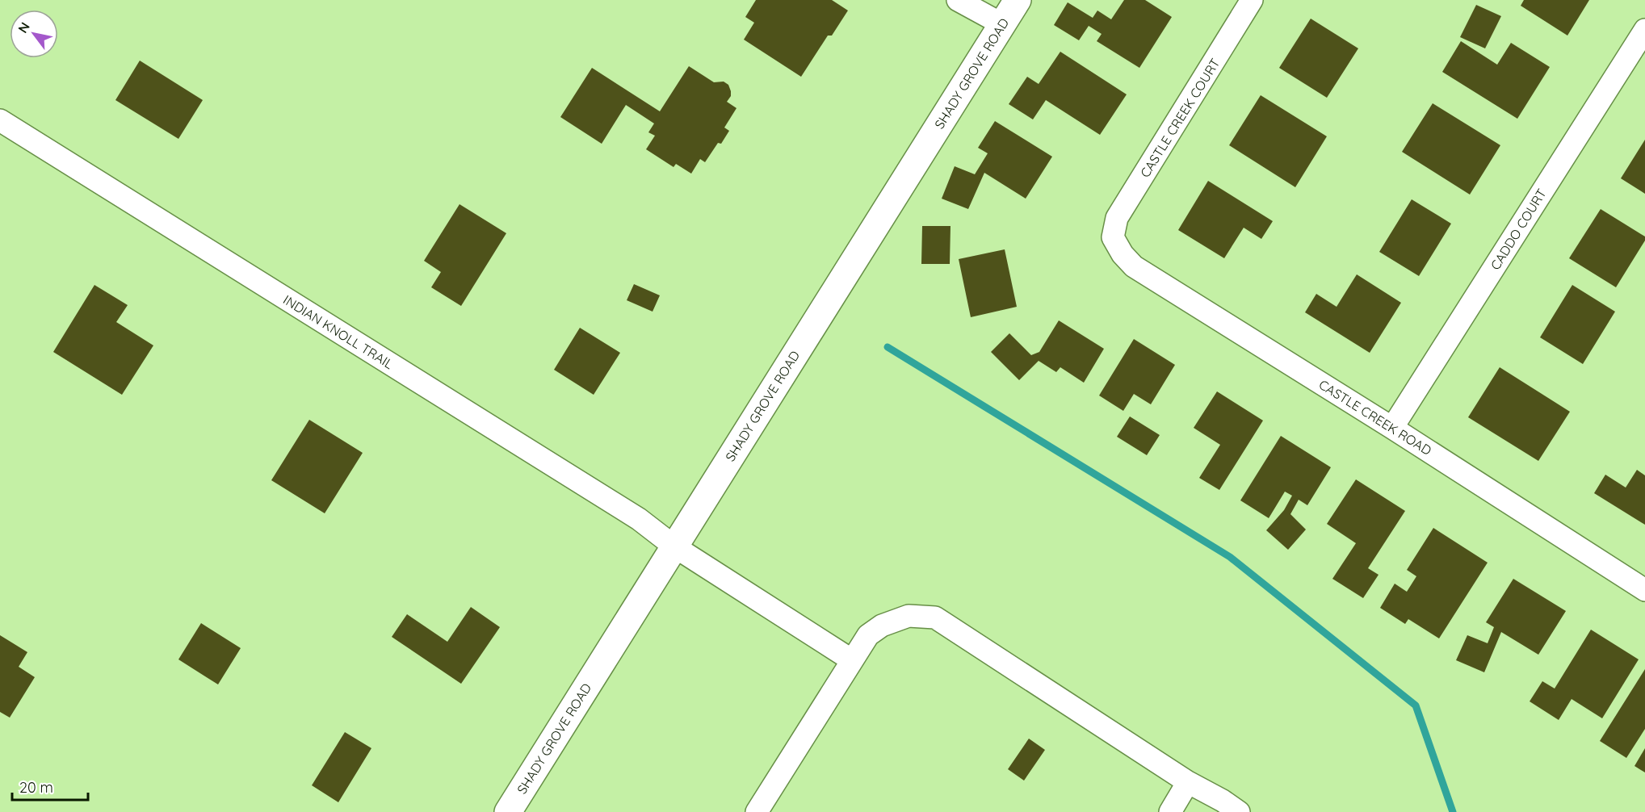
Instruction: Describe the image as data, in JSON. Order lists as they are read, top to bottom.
{
  "streets": {
    "street": [
      "SHADY GROVE ROAD",
      "CASTLE CREEK COURT",
      "CADDO COURT",
      "INDIAN KNOLL TRAIL",
      "CASTLE CREEK ROAD"
    ]
  },
  "crossings": [
    ["SHADY GROVE ROAD", "INDIAN KNOLL TRAIL"],
    ["CASTLE CREEK COURT", "CASTLE CREEK ROAD"],
    ["CADDO COURT", "CASTLE CREEK ROAD"]
  ],
  "scale_bar": "20 m",
  "north": "top left"
}
